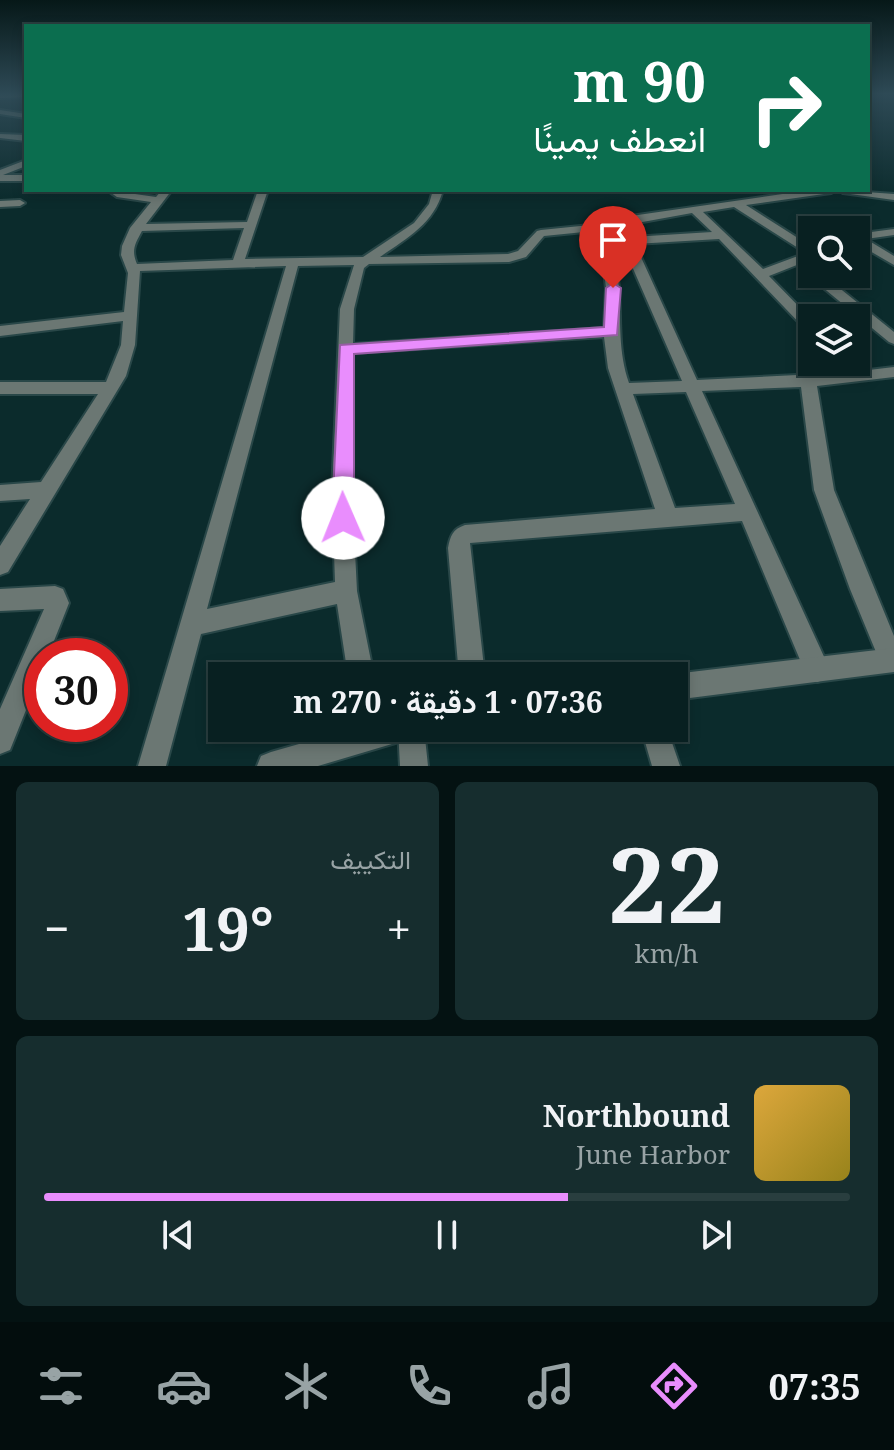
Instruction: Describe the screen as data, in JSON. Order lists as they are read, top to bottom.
{
  "page": {
    "turn": ["90 m", "انعطف يمينًا"],
    "limit": "30",
    "trip": "07:36 · 1 دقيقة · 270 m",
    "tile": [
      ["22", "km/h"],
      "التكييف"
    ],
    "heat": ["−", "19°", "+"],
    "song": ["Northbound", "June Harbor"],
    "tabs": "07:35"
  }
}
